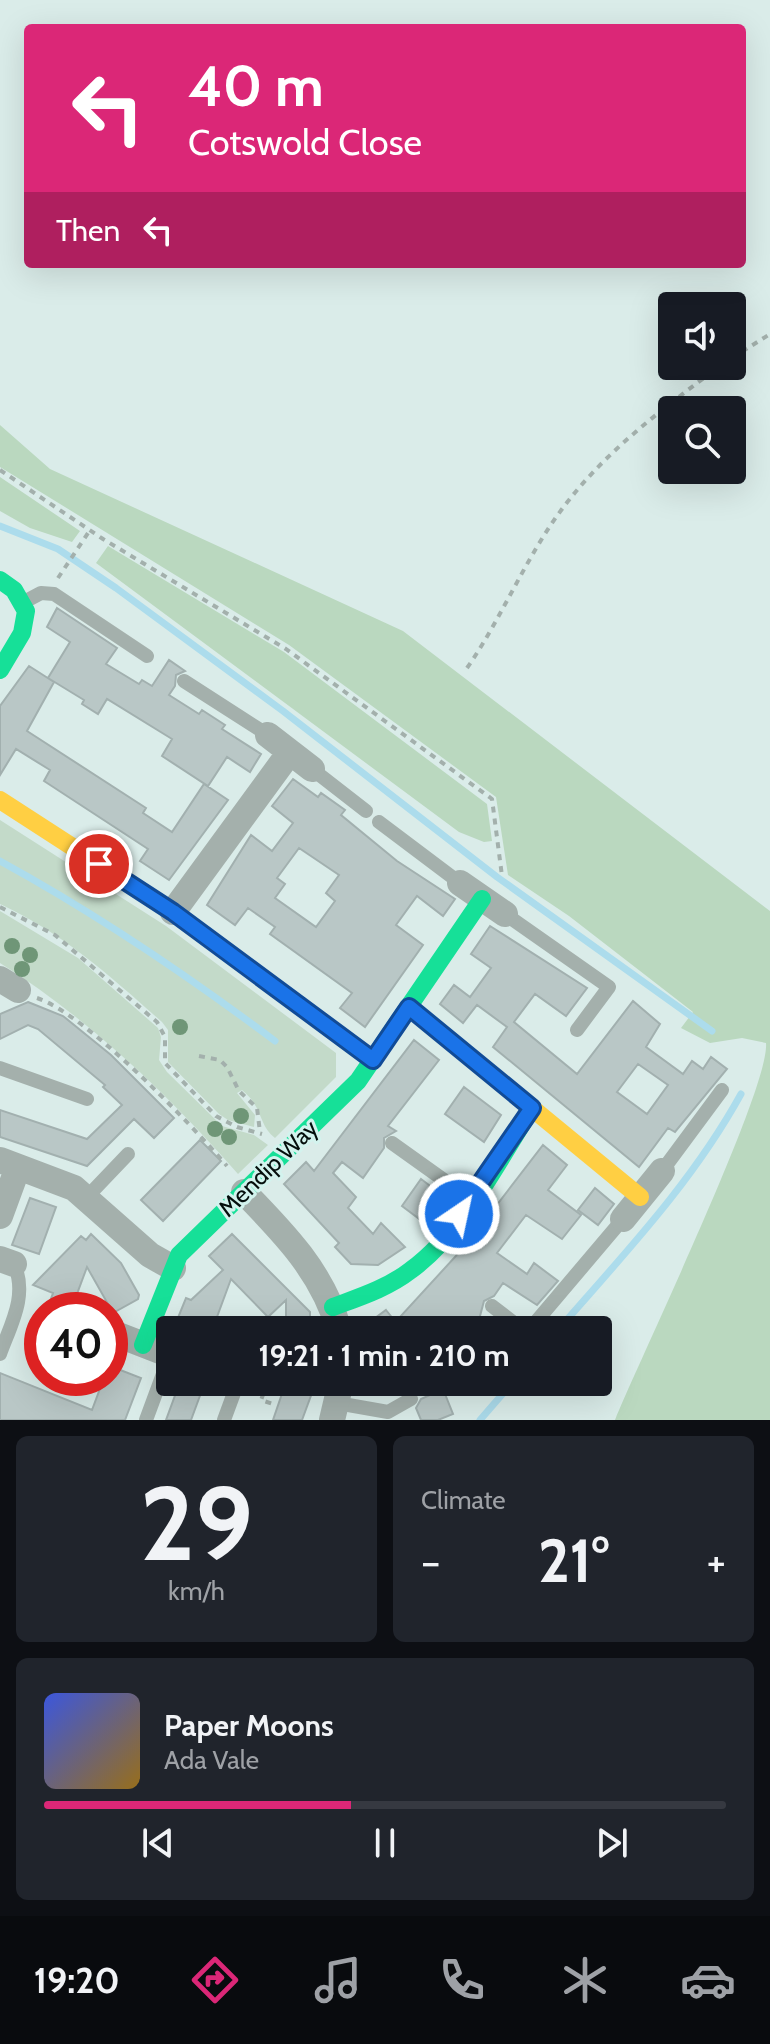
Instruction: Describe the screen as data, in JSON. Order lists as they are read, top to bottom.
{
  "streets": {
    "street": ["Mendip Way"]
  },
  "page": {
    "turn": ["40 m", "Cotswold Close"],
    "then": "Then",
    "limit": "40",
    "trip": "19:21 · 1 min · 210 m",
    "tile": [
      ["29", "km/h"],
      "Climate"
    ],
    "heat": ["−", "21°", "+"],
    "song": ["Paper Moons", "Ada Vale"],
    "tabs": "19:20"
  }
}
